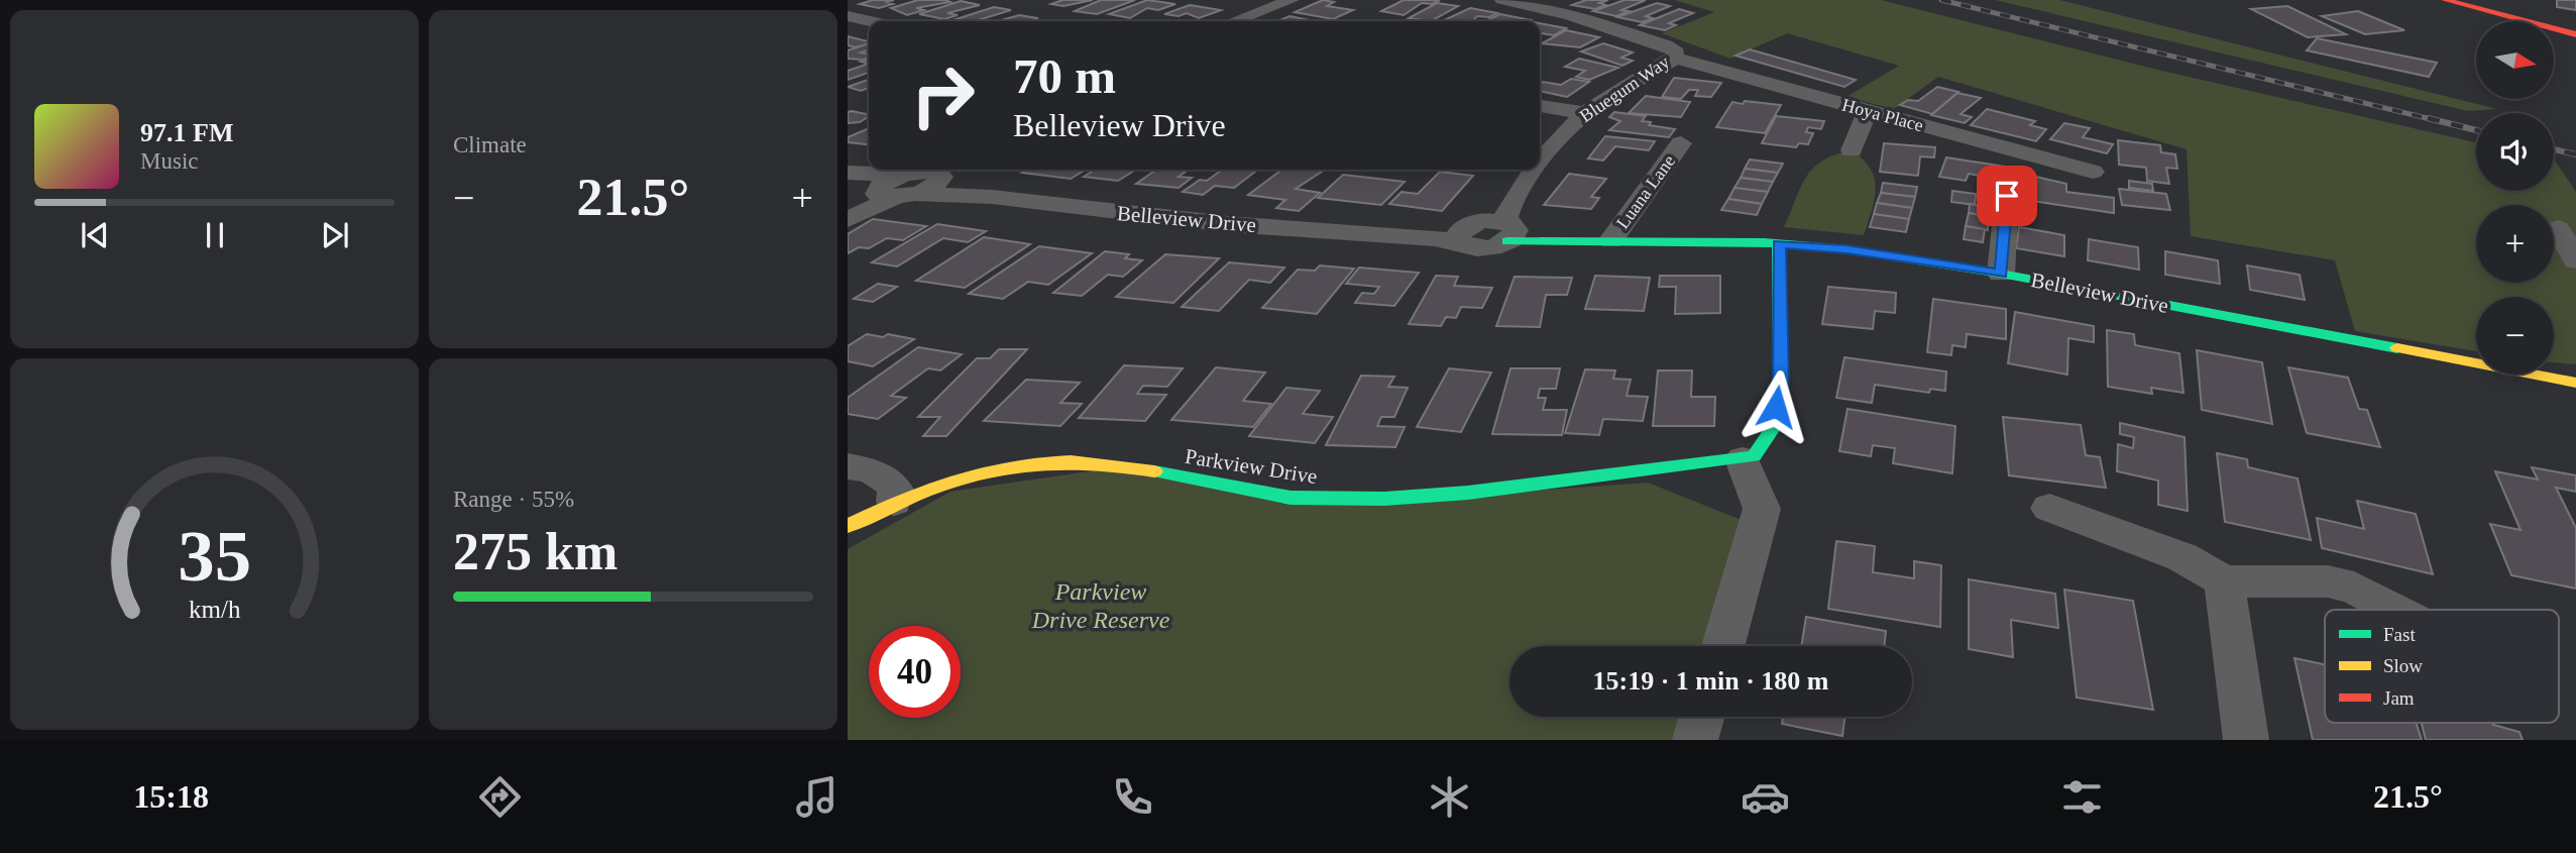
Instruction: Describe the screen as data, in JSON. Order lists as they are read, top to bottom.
{
  "streets": {
    "street": [
      "Bluegum Way",
      "Hoya Place",
      "Luana Lane",
      "Belleview Drive",
      "Parkview Drive"
    ]
  },
  "crossings": [
    ["Bluegum Way", "Hoya Place"],
    ["Bluegum Way", "Belleview Drive"],
    ["Luana Lane", "Belleview Drive"]
  ],
  "parks": ["Parkview Drive Reserve"],
  "legend": ["Fast", "Slow", "Jam"],
  "north": "right",
  "page": {
    "tile": [
      "Climate",
      ["Range · 55%", "275 km"]
    ],
    "map_buttons": ["+", "−"],
    "turn": ["70 m", "Belleview Drive"],
    "song": ["97.1 FM", "Music"],
    "heat": ["−", "21.5°", "+"],
    "limit": "40",
    "trip": "15:19 · 1 min · 180 m",
    "tabs": ["15:18", "21.5°"],
    "gauge": ["35", "km/h"]
  }
}
